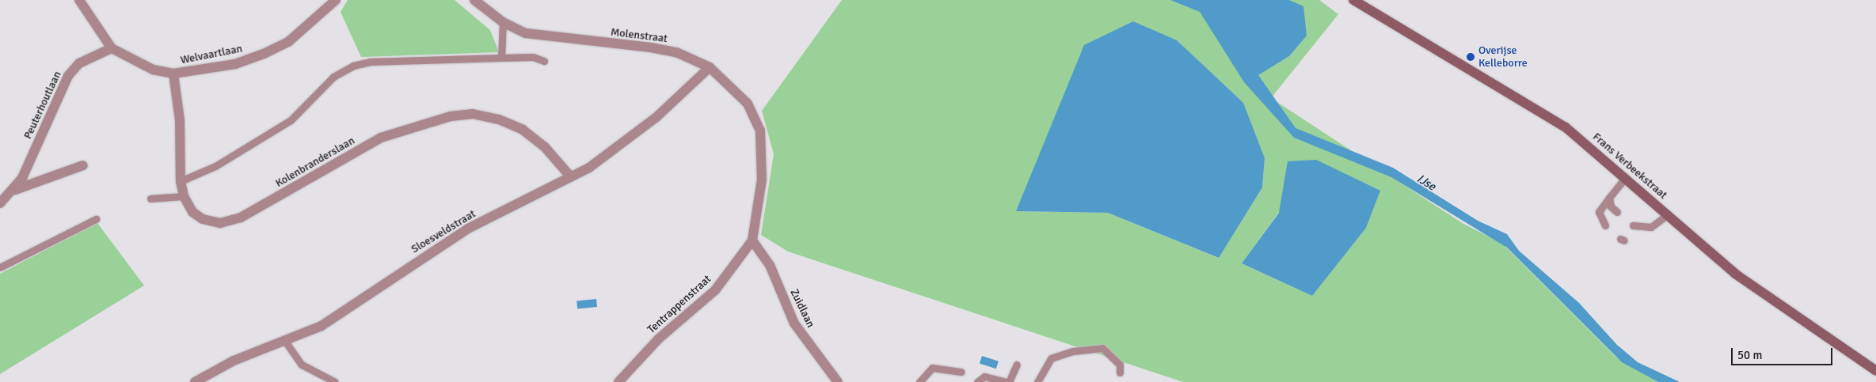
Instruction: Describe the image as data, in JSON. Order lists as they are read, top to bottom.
{
  "streets": {
    "main road": ["Frans Verbeekstraat"],
    "street": [
      "Molenstraat",
      "Welvaartlaan",
      "Peuterhoutlaan",
      "Kolenbranderslaan",
      "Sloesveldstraat",
      "Tentrappenstraat",
      "Zuidlaan"
    ]
  },
  "crossings": [
    ["Molenstraat", "Sloesveldstraat"],
    ["Molenstraat", "Tentrappenstraat"],
    ["Molenstraat", "Zuidlaan"],
    ["Welvaartlaan", "Peuterhoutlaan"],
    ["Welvaartlaan", "Kolenbranderslaan"],
    ["Kolenbranderslaan", "Sloesveldstraat"],
    ["Tentrappenstraat", "Zuidlaan"]
  ],
  "water": ["IJse"],
  "places": ["Overijse Kelleborre"],
  "scale_bar": "50 m"
}
